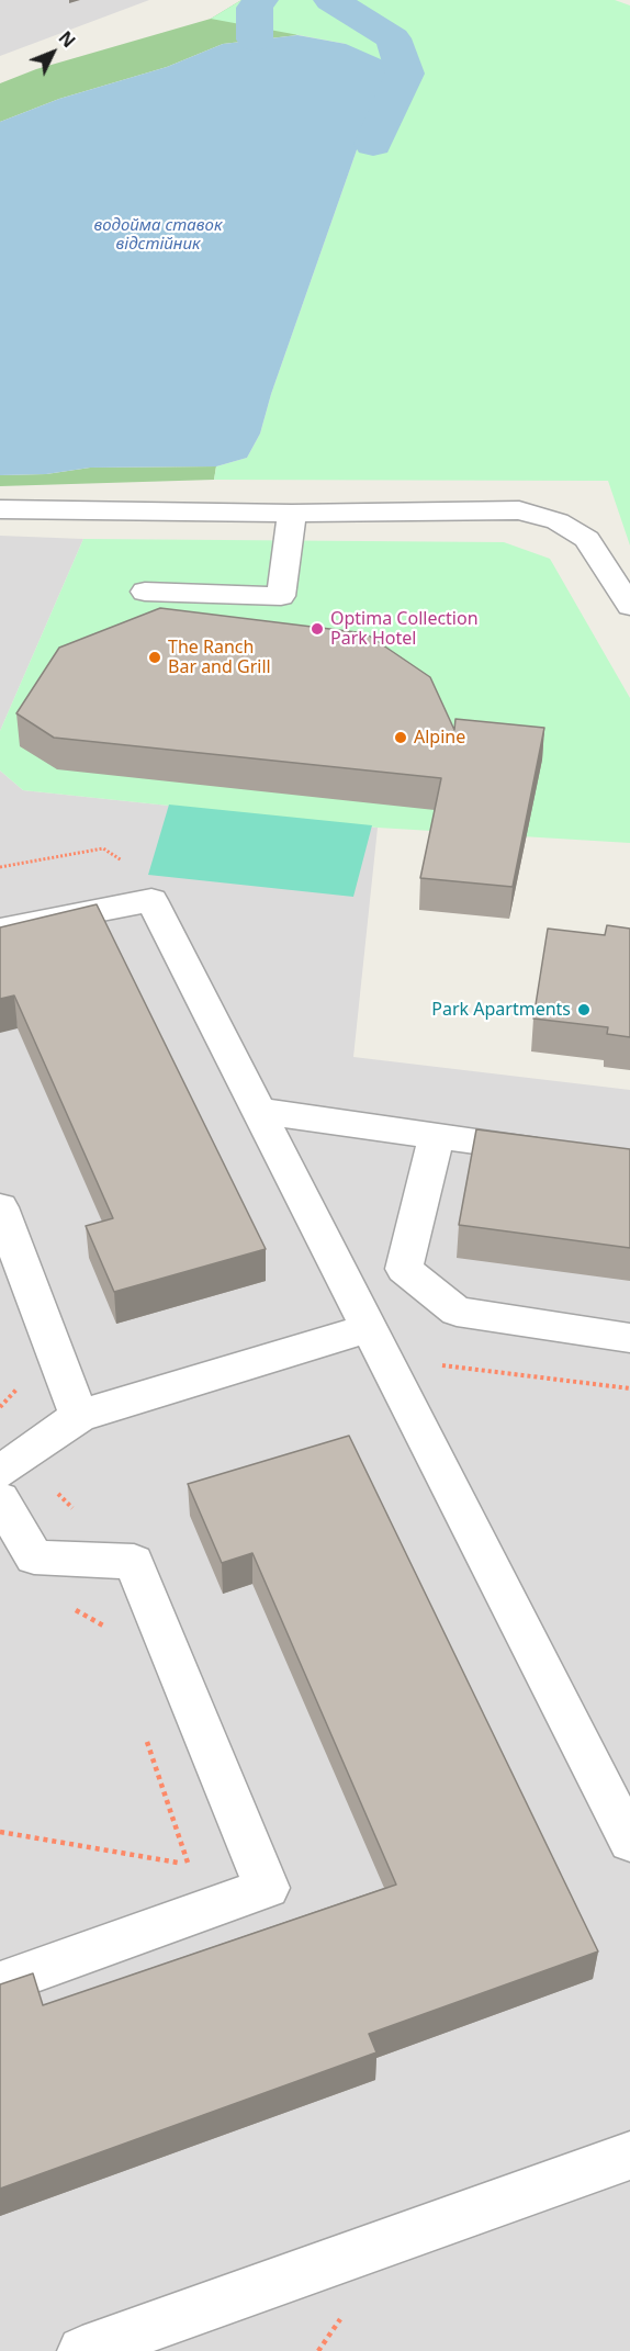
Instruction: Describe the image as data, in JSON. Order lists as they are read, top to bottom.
{
  "water": ["водойма ставок відстійник"],
  "places": [
    "Optima Collection Park Hotel",
    "The Ranch Bar and Grill",
    "Alpine",
    "Park Apartments"
  ],
  "north": "top right"
}
